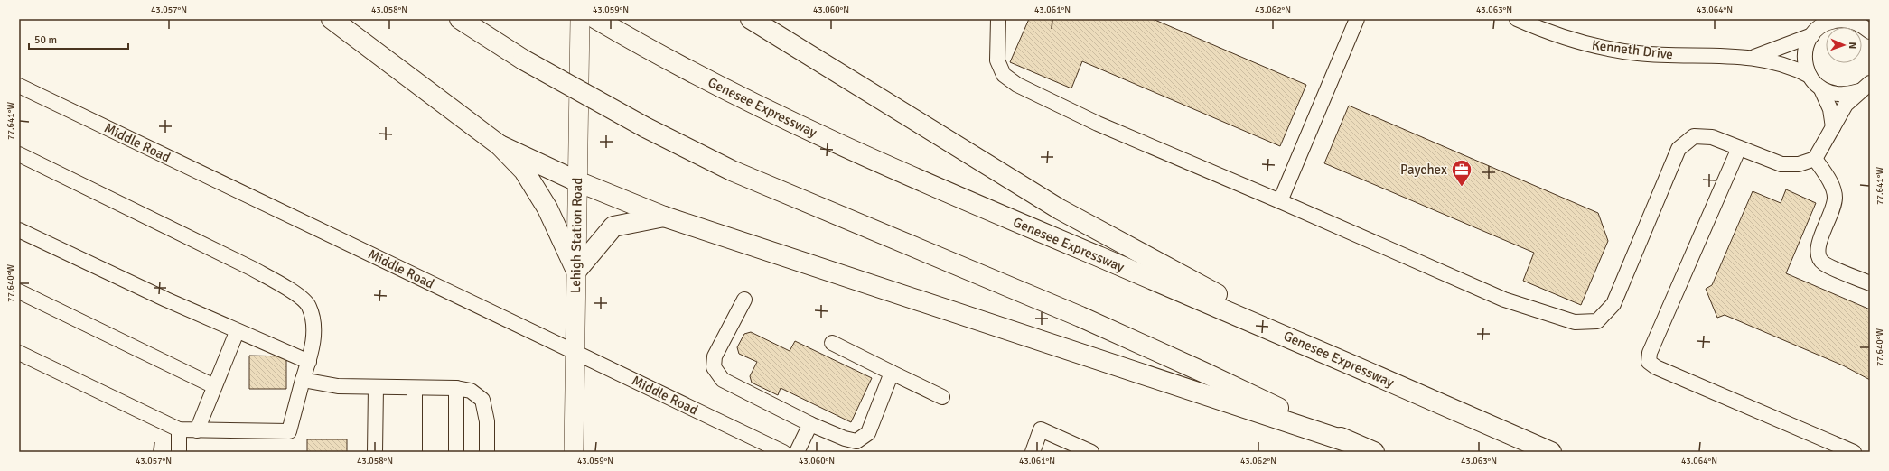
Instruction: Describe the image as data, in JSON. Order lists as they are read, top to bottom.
{
  "streets": {
    "highway": ["Genesee Expressway"],
    "main road": ["Lehigh Station Road"],
    "street": ["Kenneth Drive", "Middle Road"]
  },
  "crossings": [
    ["Middle Road", "Lehigh Station Road"]
  ],
  "places": {
    "office": ["Paychex"]
  },
  "scale_bar": "50 m",
  "north": "right",
  "coordinates": [
    "43.057°N",
    "43.058°N",
    "43.059°N",
    "43.060°N",
    "43.061°N",
    "43.062°N",
    "43.063°N",
    "43.064°N",
    "77.641°W",
    "77.640°W"
  ]
}
